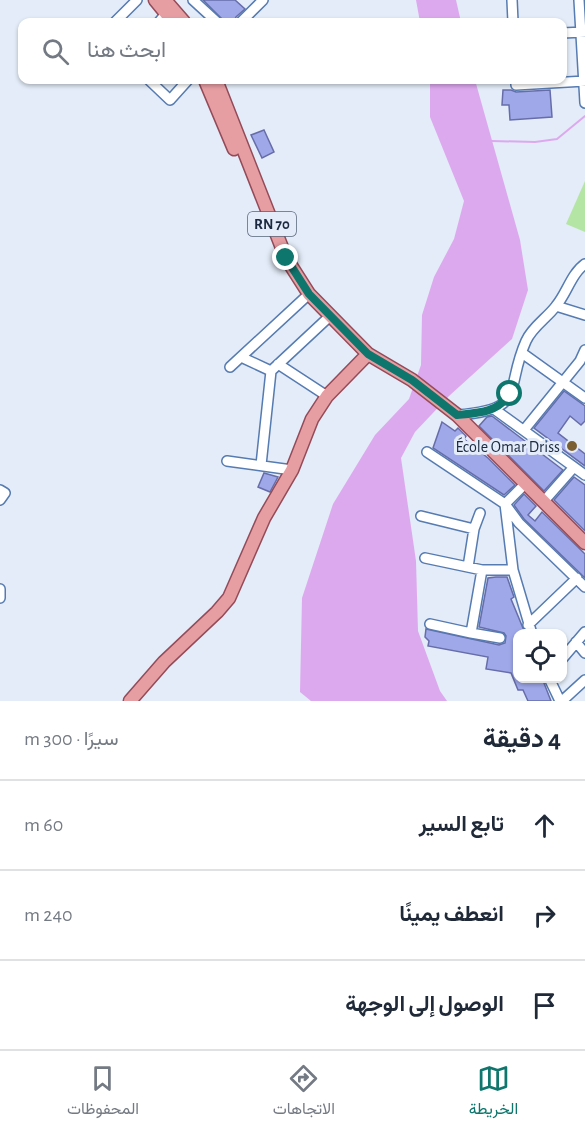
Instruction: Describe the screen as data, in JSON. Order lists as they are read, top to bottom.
{
  "streets": {
    "main road": ["RN 70"]
  },
  "places": ["École Omar Driss"],
  "page": {
    "search": "ابحث هنا",
    "heading": ["4 دقيقة", "سيرًا · 300 m"],
    "list": [
      ["تابع السير", "60 m"],
      ["انعطف يمينًا", "240 m"],
      "الوصول إلى الوجهة"
    ],
    "nav": ["الخريطة", "الاتجاهات", "المحفوظات"]
  }
}
